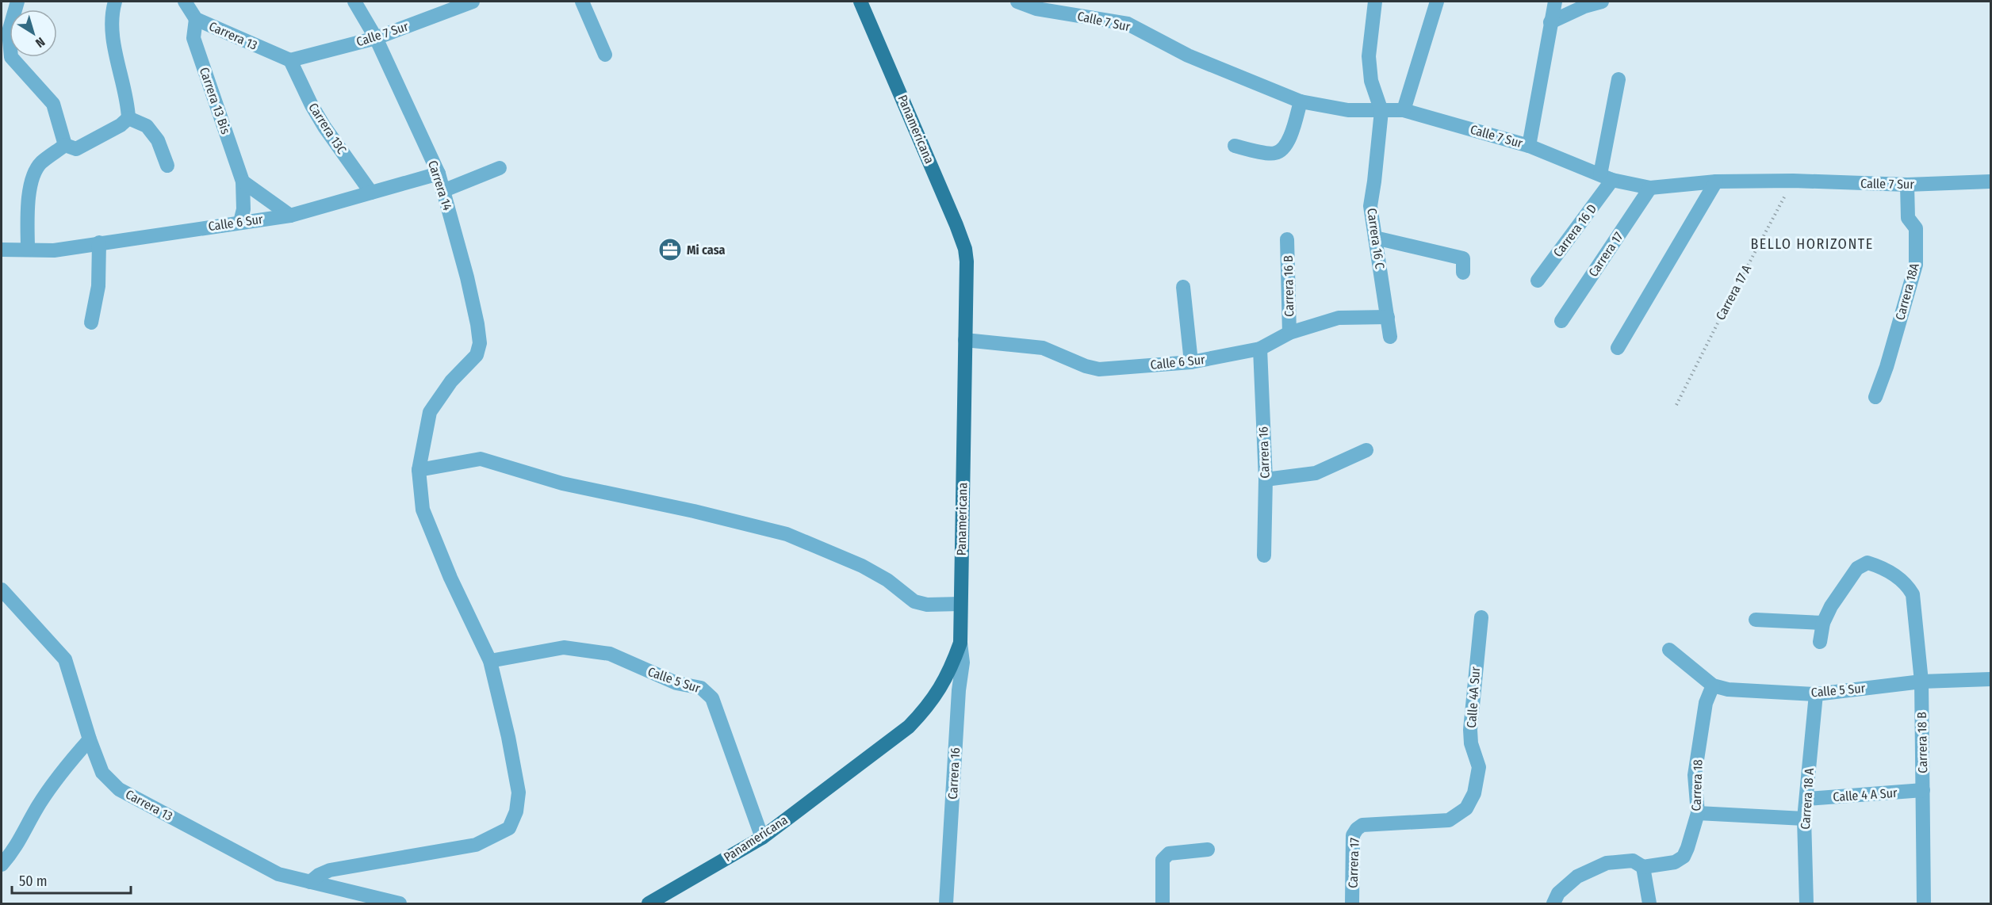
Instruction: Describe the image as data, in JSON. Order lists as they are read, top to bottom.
{
  "streets": {
    "main road": ["Panamericana"],
    "street": [
      "Calle 7 Sur",
      "Carrera 13",
      "Carrera 13 Bis",
      "Carrera 13C",
      "Carrera 14",
      "Calle 6 Sur",
      "Carrera 16 D",
      "Carrera 16 C",
      "Carrera 17",
      "Carrera 16 B",
      "Carrera 18A",
      "Carrera 16",
      "Calle 5 Sur",
      "Calle 4A Sur",
      "Carrera 18 B",
      "Carrera 18",
      "Calle 4 A Sur",
      "Carrera 18 A"
    ],
    "path": ["Carrera 17 A"]
  },
  "crossings": [
    ["Calle 7 Sur", "Carrera 13"],
    ["Calle 7 Sur", "Carrera 13C"],
    ["Calle 7 Sur", "Carrera 14"],
    ["Calle 7 Sur", "Carrera 16 D"],
    ["Calle 7 Sur", "Carrera 16 C"],
    ["Calle 7 Sur", "Carrera 17"],
    ["Calle 7 Sur", "Carrera 18A"],
    ["Calle 7 Sur", "Carrera 17 A"],
    ["Carrera 13", "Carrera 13 Bis"],
    ["Carrera 13", "Carrera 13C"],
    ["Carrera 13 Bis", "Calle 6 Sur"],
    ["Carrera 13C", "Calle 6 Sur"],
    ["Panamericana", "Calle 6 Sur"],
    ["Panamericana", "Carrera 16"],
    ["Panamericana", "Calle 5 Sur"],
    ["Carrera 14", "Calle 6 Sur"],
    ["Calle 6 Sur", "Carrera 16 C"],
    ["Calle 6 Sur", "Carrera 16 B"],
    ["Calle 6 Sur", "Carrera 16"],
    ["Carrera 17", "Calle 4A Sur"],
    ["Calle 5 Sur", "Carrera 18 B"],
    ["Calle 5 Sur", "Carrera 18"],
    ["Calle 5 Sur", "Carrera 18 A"],
    ["Carrera 18 B", "Calle 4 A Sur"],
    ["Calle 4 A Sur", "Carrera 18 A"]
  ],
  "districts": ["BELLO HORIZONTE"],
  "places": {
    "office": ["Mi casa"]
  },
  "scale_bar": "50 m",
  "north": "bottom right"
}
